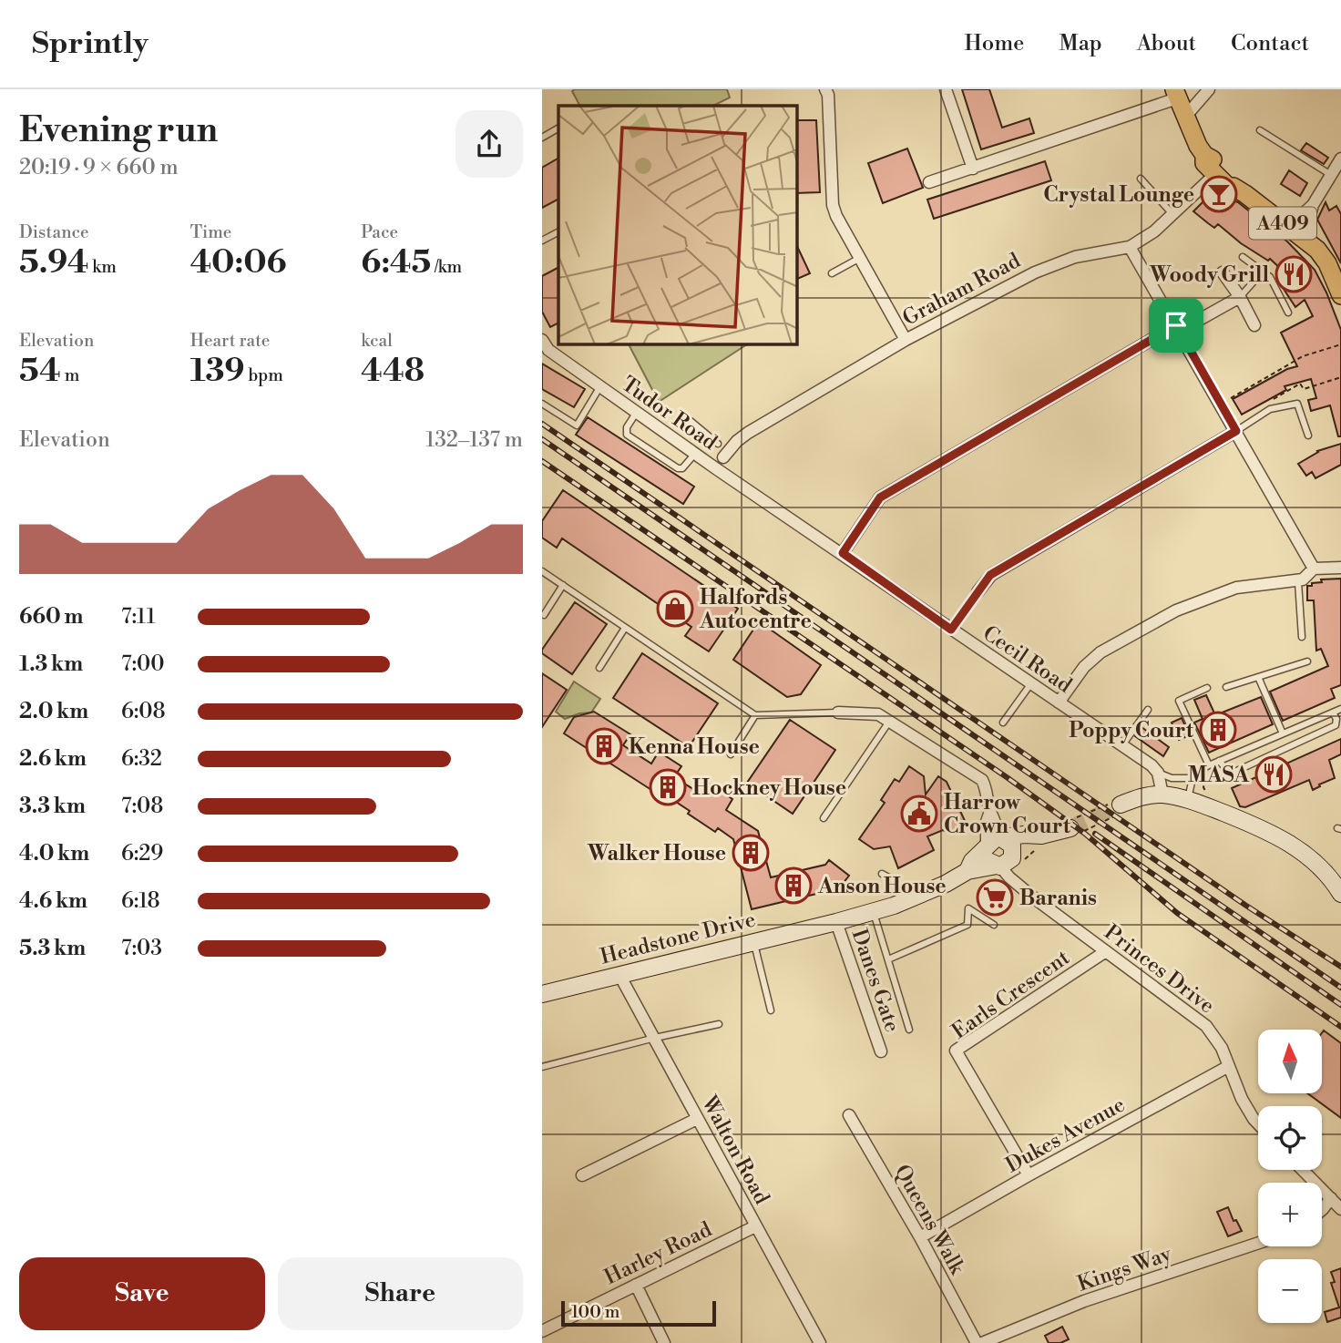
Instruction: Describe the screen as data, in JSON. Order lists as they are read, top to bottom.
{
  "streets": {
    "main road": ["A409"],
    "street": [
      "Graham Road",
      "Tudor Road",
      "Cecil Road",
      "Headstone Drive",
      "Princes Drive",
      "Danes Gate",
      "Earls Crescent",
      "Dukes Avenue",
      "Walton Road",
      "Queens Walk",
      "Harley Road",
      "Kings Way"
    ]
  },
  "crossings": [
    ["A409", "Graham Road"],
    ["Tudor Road", "Cecil Road"],
    ["Headstone Drive", "Princes Drive"],
    ["Headstone Drive", "Danes Gate"],
    ["Headstone Drive", "Walton Road"],
    ["Princes Drive", "Earls Crescent"],
    ["Princes Drive", "Dukes Avenue"],
    ["Earls Crescent", "Dukes Avenue"],
    ["Dukes Avenue", "Queens Walk"],
    ["Walton Road", "Harley Road"]
  ],
  "places": {
    "bar": ["Crystal Lounge"],
    "restaurant": ["Woody Grill", "MASA"],
    "shop": ["Halfords Autocentre"],
    "building": [
      "Poppy Court",
      "Kenna House",
      "Hockney House",
      "Walker House",
      "Anson House"
    ],
    "public building": ["Harrow Crown Court"],
    "supermarket": ["Baranis"]
  },
  "scale_bar": "100 m",
  "north": "top",
  "page": {
    "header": "Sprintly",
    "nav": [
      "Home",
      "Map",
      "About",
      "Contact"
    ],
    "heading": ["Evening run", "20:19 · 9 × 660 m"],
    "stats": [
      ["Distance", "5.94 km"],
      ["Time", "40:06"],
      ["Pace", "6:45 /km"],
      ["Elevation", "54 m"],
      ["Heart rate", "139 bpm"],
      ["kcal", "448"]
    ],
    "chart": ["Elevation", "132–137 m"],
    "list": [
      {
        "name": "660 m",
        "note": "7:11"
      },
      {
        "name": "1.3 km",
        "note": "7:00"
      },
      {
        "name": "2.0 km",
        "note": "6:08"
      },
      {
        "name": "2.6 km",
        "note": "6:32"
      },
      {
        "name": "3.3 km",
        "note": "7:08"
      },
      {
        "name": "4.0 km",
        "note": "6:29"
      },
      {
        "name": "4.6 km",
        "note": "6:18"
      },
      {
        "name": "5.3 km",
        "note": "7:03"
      }
    ],
    "map_buttons": ["+", "−"],
    "buttons": ["Save", "Share"],
    "scale": "100 m"
  }
}
